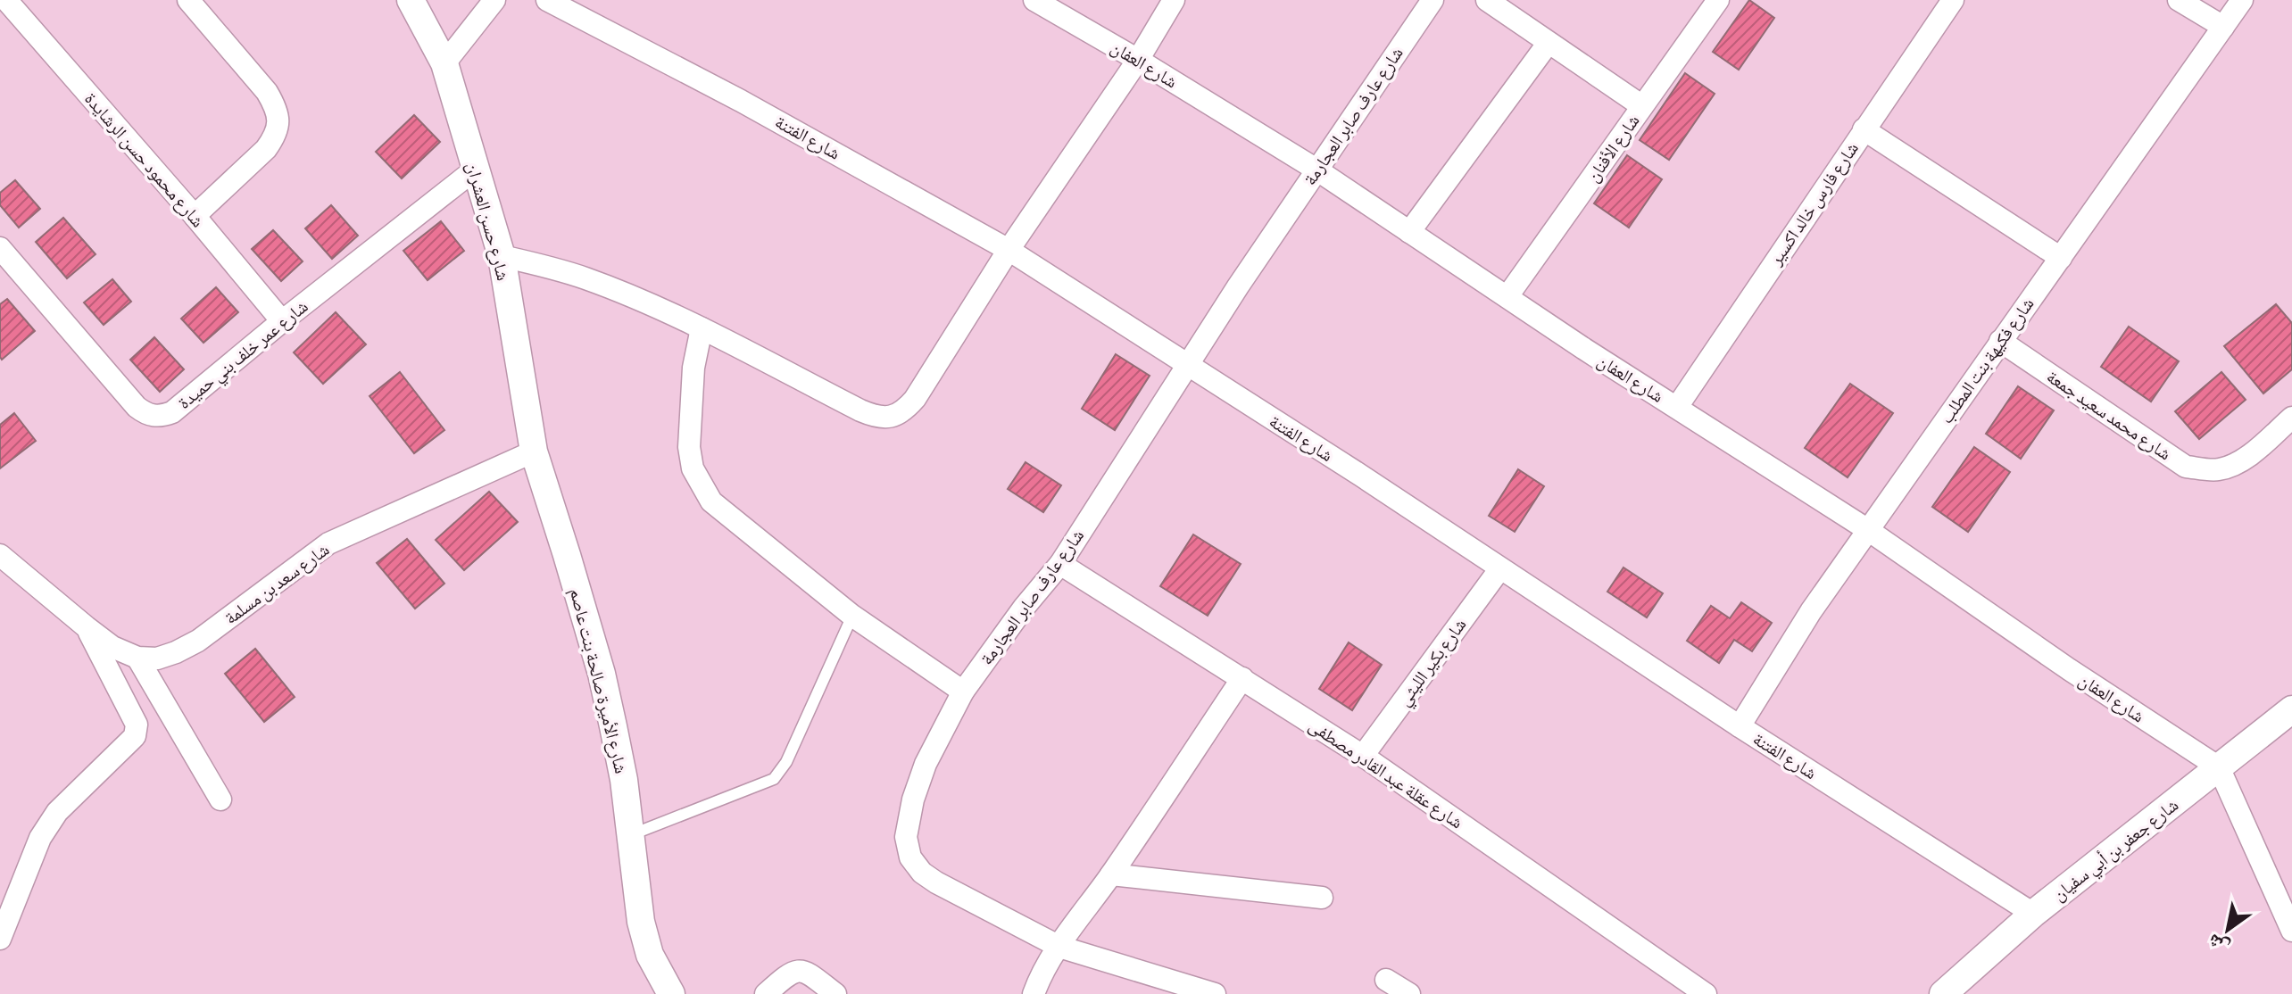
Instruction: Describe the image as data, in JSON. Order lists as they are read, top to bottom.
{
  "streets": {
    "street": [
      "شارع العفان",
      "شارع عارف صابر العجارمة",
      "شارع الفتنة",
      "شارع الأفنان",
      "شارع محمود حسن الرشايدة",
      "شارع فارس خالد اكسير",
      "شارع حسن العشران",
      "شارع عمر خلف بني حميدة",
      "شارع فكيهة بنت المطلب",
      "شارع محمد سعيد جمعة",
      "شارع سعد بن مسلمة",
      "شارع بكير الليثي",
      "شارع الأميرة صالحة بنت عاصم",
      "شارع عقلة عبد القادر مصطفى",
      "شارع جعفر بن أبي سفيان"
    ]
  },
  "crossings": [
    ["شارع العفان", "شارع عارف صابر العجارمة"],
    ["شارع العفان", "شارع الأفنان"],
    ["شارع العفان", "شارع فارس خالد اكسير"],
    ["شارع العفان", "شارع فكيهة بنت المطلب"],
    ["شارع العفان", "شارع جعفر بن أبي سفيان"],
    ["شارع عارف صابر العجارمة", "شارع الفتنة"],
    ["شارع عارف صابر العجارمة", "شارع عقلة عبد القادر مصطفى"],
    ["شارع الفتنة", "شارع فكيهة بنت المطلب"],
    ["شارع الفتنة", "شارع بكير الليثي"],
    ["شارع الفتنة", "شارع جعفر بن أبي سفيان"],
    ["شارع محمود حسن الرشايدة", "شارع عمر خلف بني حميدة"],
    ["شارع حسن العشران", "شارع عمر خلف بني حميدة"],
    ["شارع حسن العشران", "شارع سعد بن مسلمة"],
    ["شارع حسن العشران", "شارع الأميرة صالحة بنت عاصم"],
    ["شارع فكيهة بنت المطلب", "شارع محمد سعيد جمعة"],
    ["شارع سعد بن مسلمة", "شارع الأميرة صالحة بنت عاصم"],
    ["شارع بكير الليثي", "شارع عقلة عبد القادر مصطفى"]
  ],
  "north": "bottom left"
}
